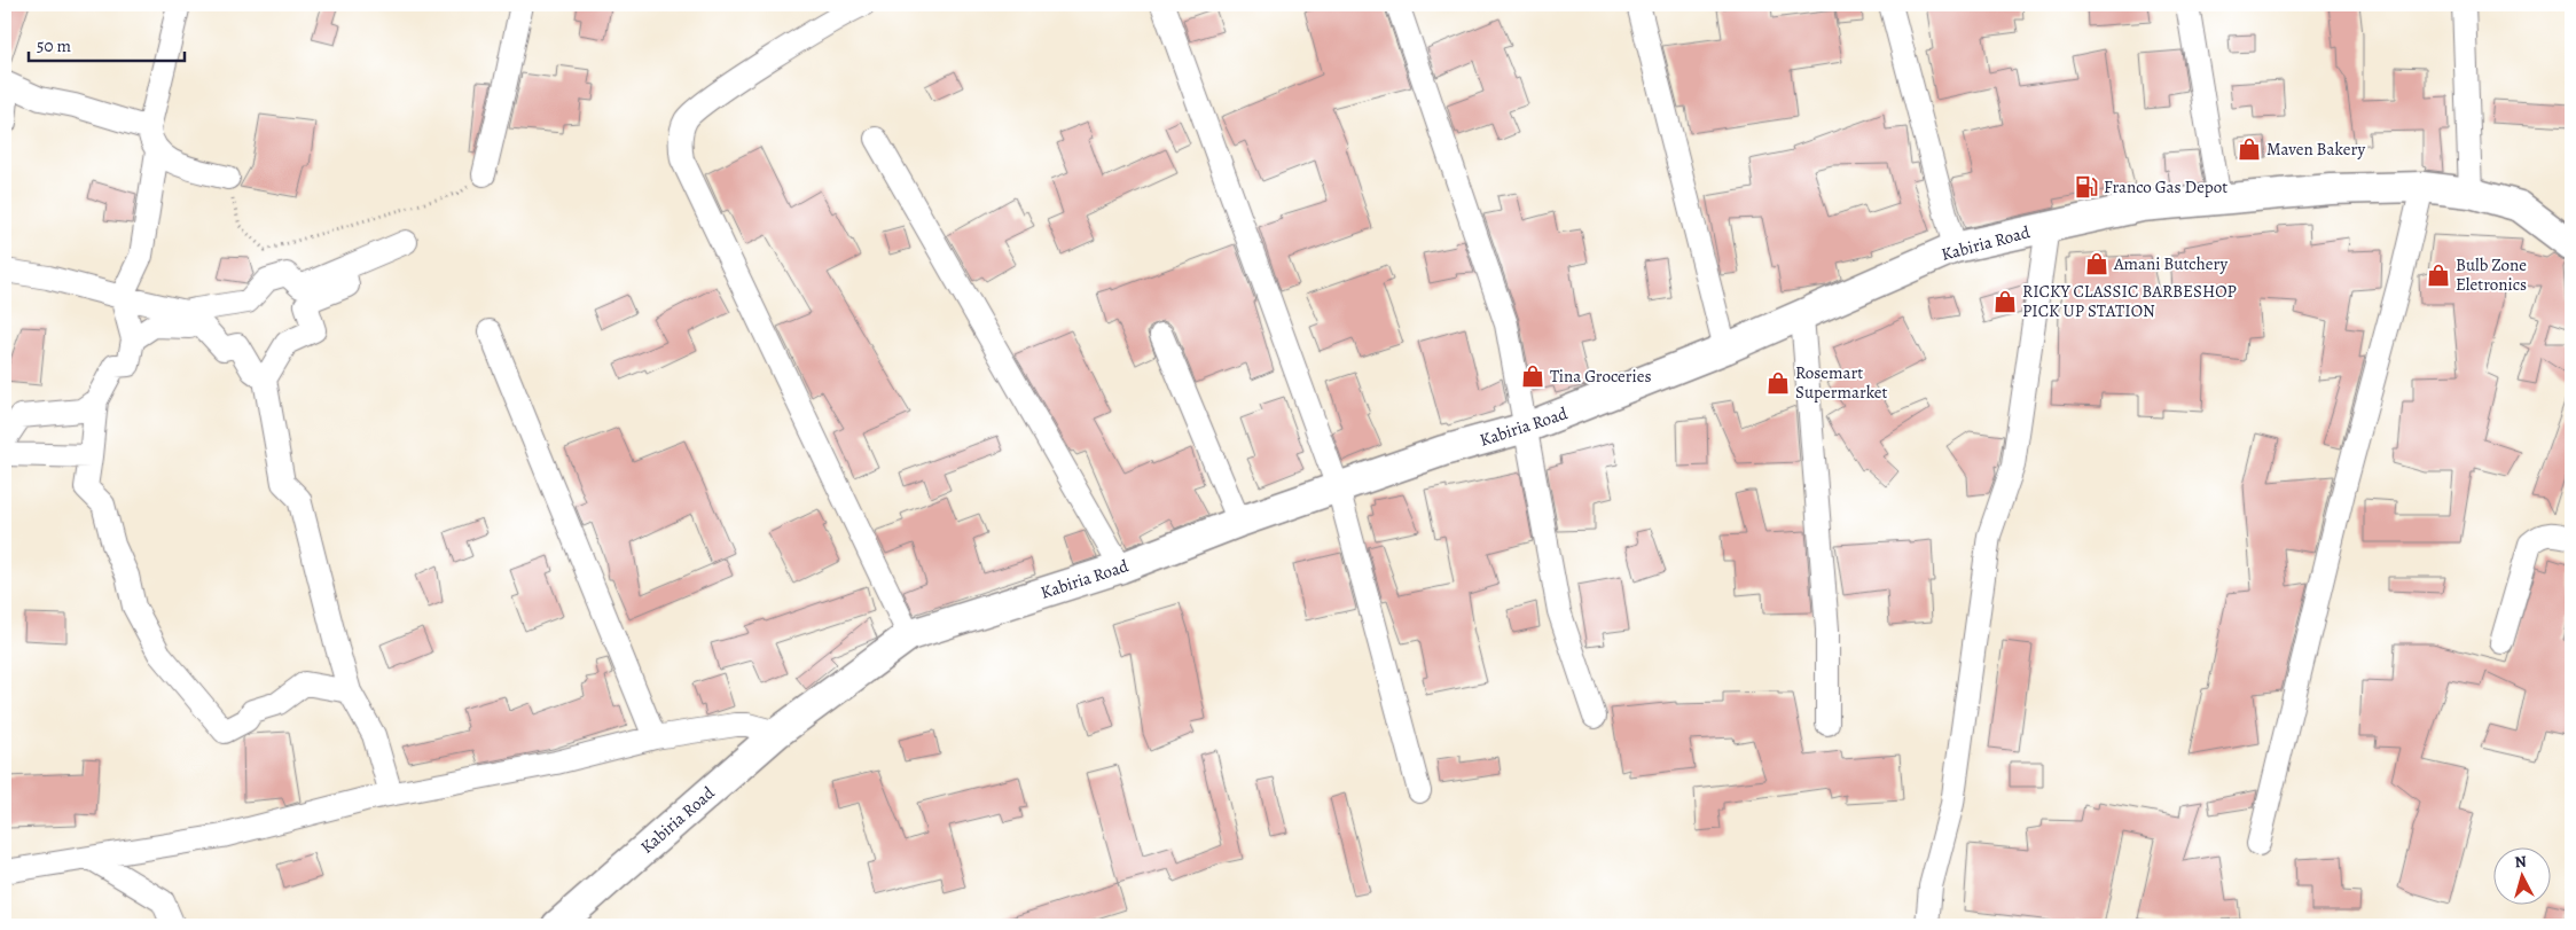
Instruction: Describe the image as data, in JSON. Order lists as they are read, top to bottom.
{
  "streets": {
    "main road": ["Kabiria Road"]
  },
  "places": {
    "shop": [
      "Maven Bakery",
      "Amani Butchery",
      "Bulb Zone Eletronics",
      "RICKY CLASSIC BARBESHOP PICK UP STATION",
      "Tina Groceries",
      "Rosemart Supermarket"
    ],
    "fuel station": ["Franco Gas Depot"]
  },
  "scale_bar": "50 m",
  "north": "top"
}
